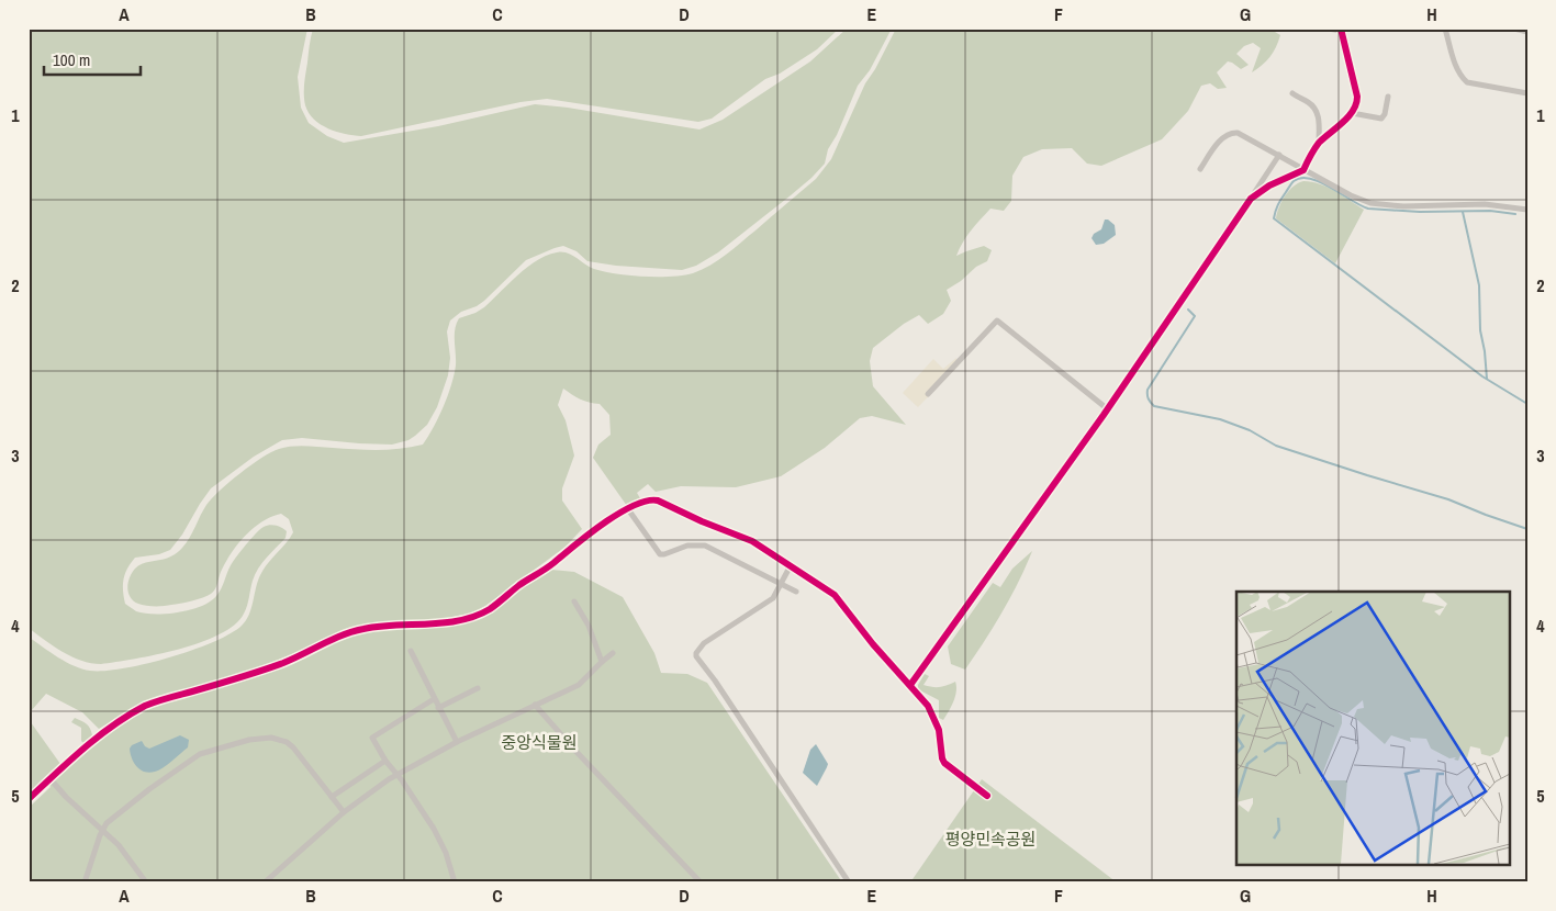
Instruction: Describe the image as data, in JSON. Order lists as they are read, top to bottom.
{
  "parks": ["중앙식물원", "평양민속공원"],
  "scale_bar": "100 m",
  "grid": {
    "columns": [
      "A",
      "B",
      "C",
      "D",
      "E",
      "F",
      "G",
      "H"
    ],
    "rows": [
      "1",
      "2",
      "3",
      "4",
      "5"
    ]
  }
}
